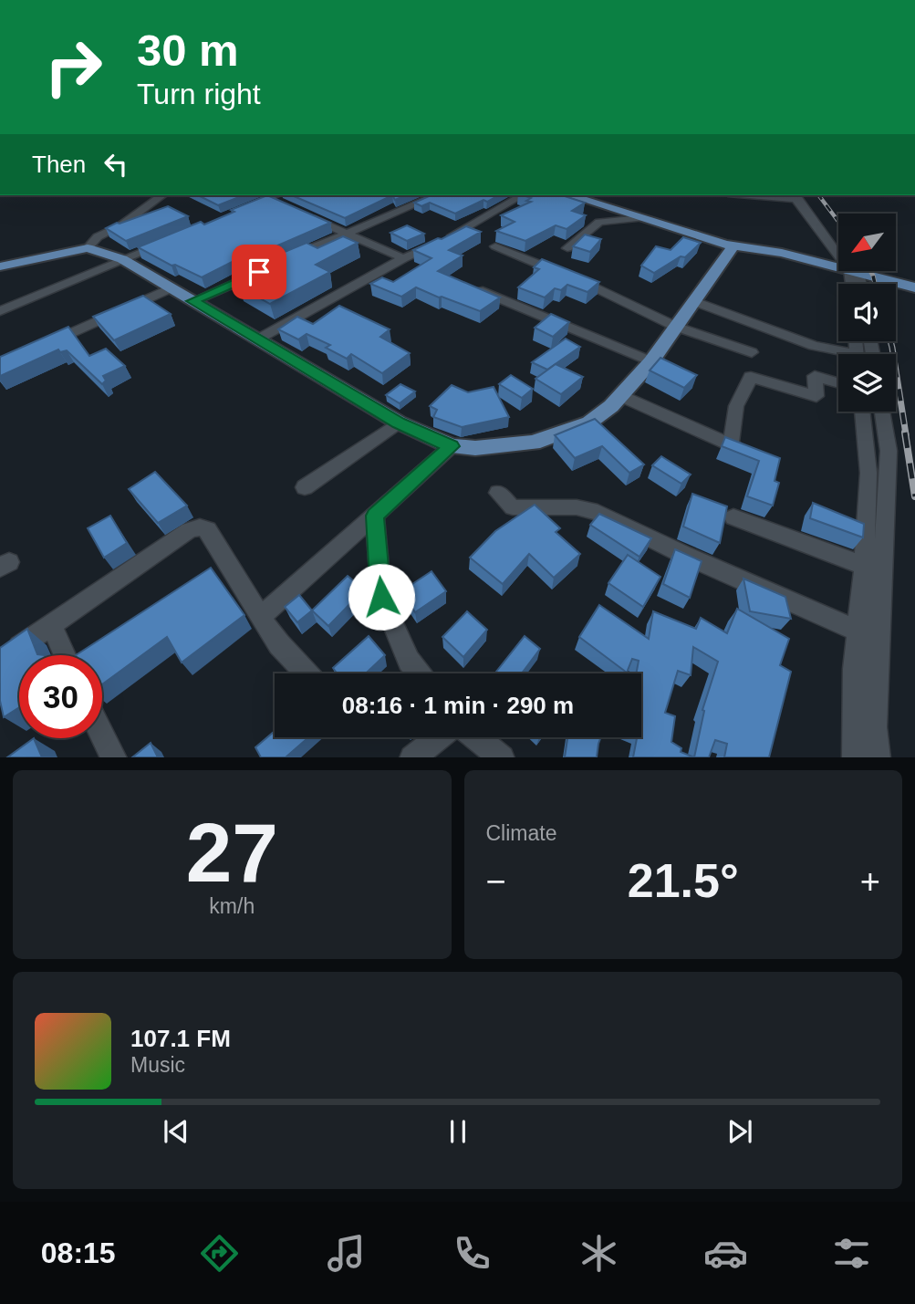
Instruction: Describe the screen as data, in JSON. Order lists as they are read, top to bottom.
{
  "north": "bottom left",
  "page": {
    "turn": ["30 m", "Turn right"],
    "then": "Then",
    "limit": "30",
    "trip": "08:16 · 1 min · 290 m",
    "tile": [
      ["27", "km/h"],
      "Climate"
    ],
    "heat": ["−", "21.5°", "+"],
    "song": ["107.1 FM", "Music"],
    "tabs": "08:15"
  }
}
